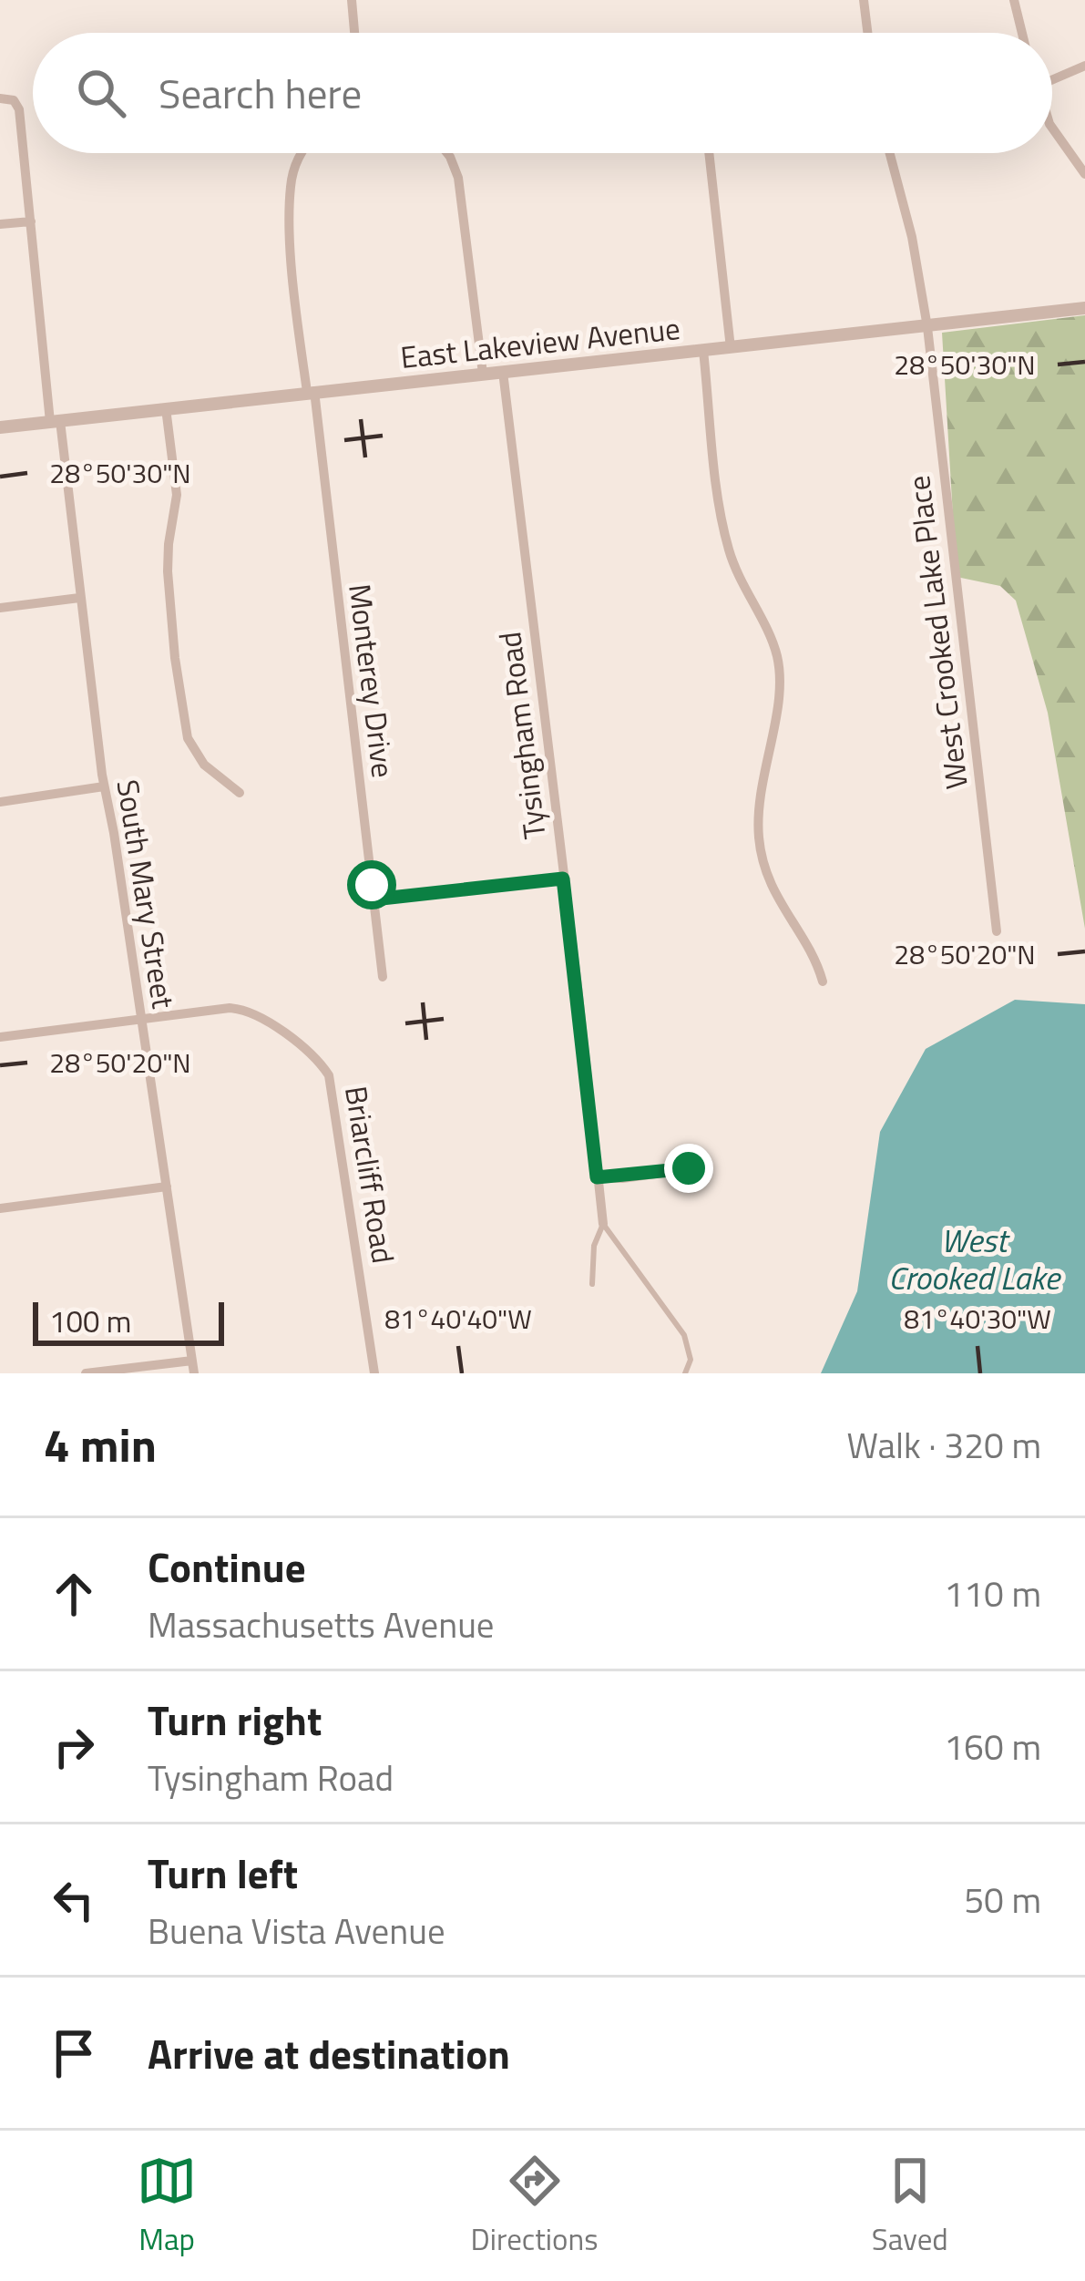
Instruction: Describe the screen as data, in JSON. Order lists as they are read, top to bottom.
{
  "streets": {
    "street": [
      "East Lakeview Avenue",
      "West Crooked Lake Place",
      "Monterey Drive",
      "Tysingham Road",
      "South Mary Street",
      "Briarcliff Road"
    ]
  },
  "crossings": [
    ["East Lakeview Avenue", "West Crooked Lake Place"],
    ["East Lakeview Avenue", "Monterey Drive"],
    ["East Lakeview Avenue", "Tysingham Road"],
    ["East Lakeview Avenue", "South Mary Street"],
    ["South Mary Street", "Briarcliff Road"]
  ],
  "water": ["West Crooked Lake"],
  "scale_bar": "100 m",
  "page": {
    "search": "Search here",
    "scale": "100 m",
    "heading": ["4 min", "Walk · 320 m"],
    "list": [
      ["Continue", "Massachusetts Avenue", "110 m"],
      ["Turn right", "Tysingham Road", "160 m"],
      ["Turn left", "Buena Vista Avenue", "50 m"],
      "Arrive at destination"
    ],
    "nav": ["Map", "Directions", "Saved"]
  },
  "coordinates": [
    "28°50'30\"N",
    "28°50'20\"N",
    "81°40'40\"W",
    "81°40'30\"W"
  ]
}
